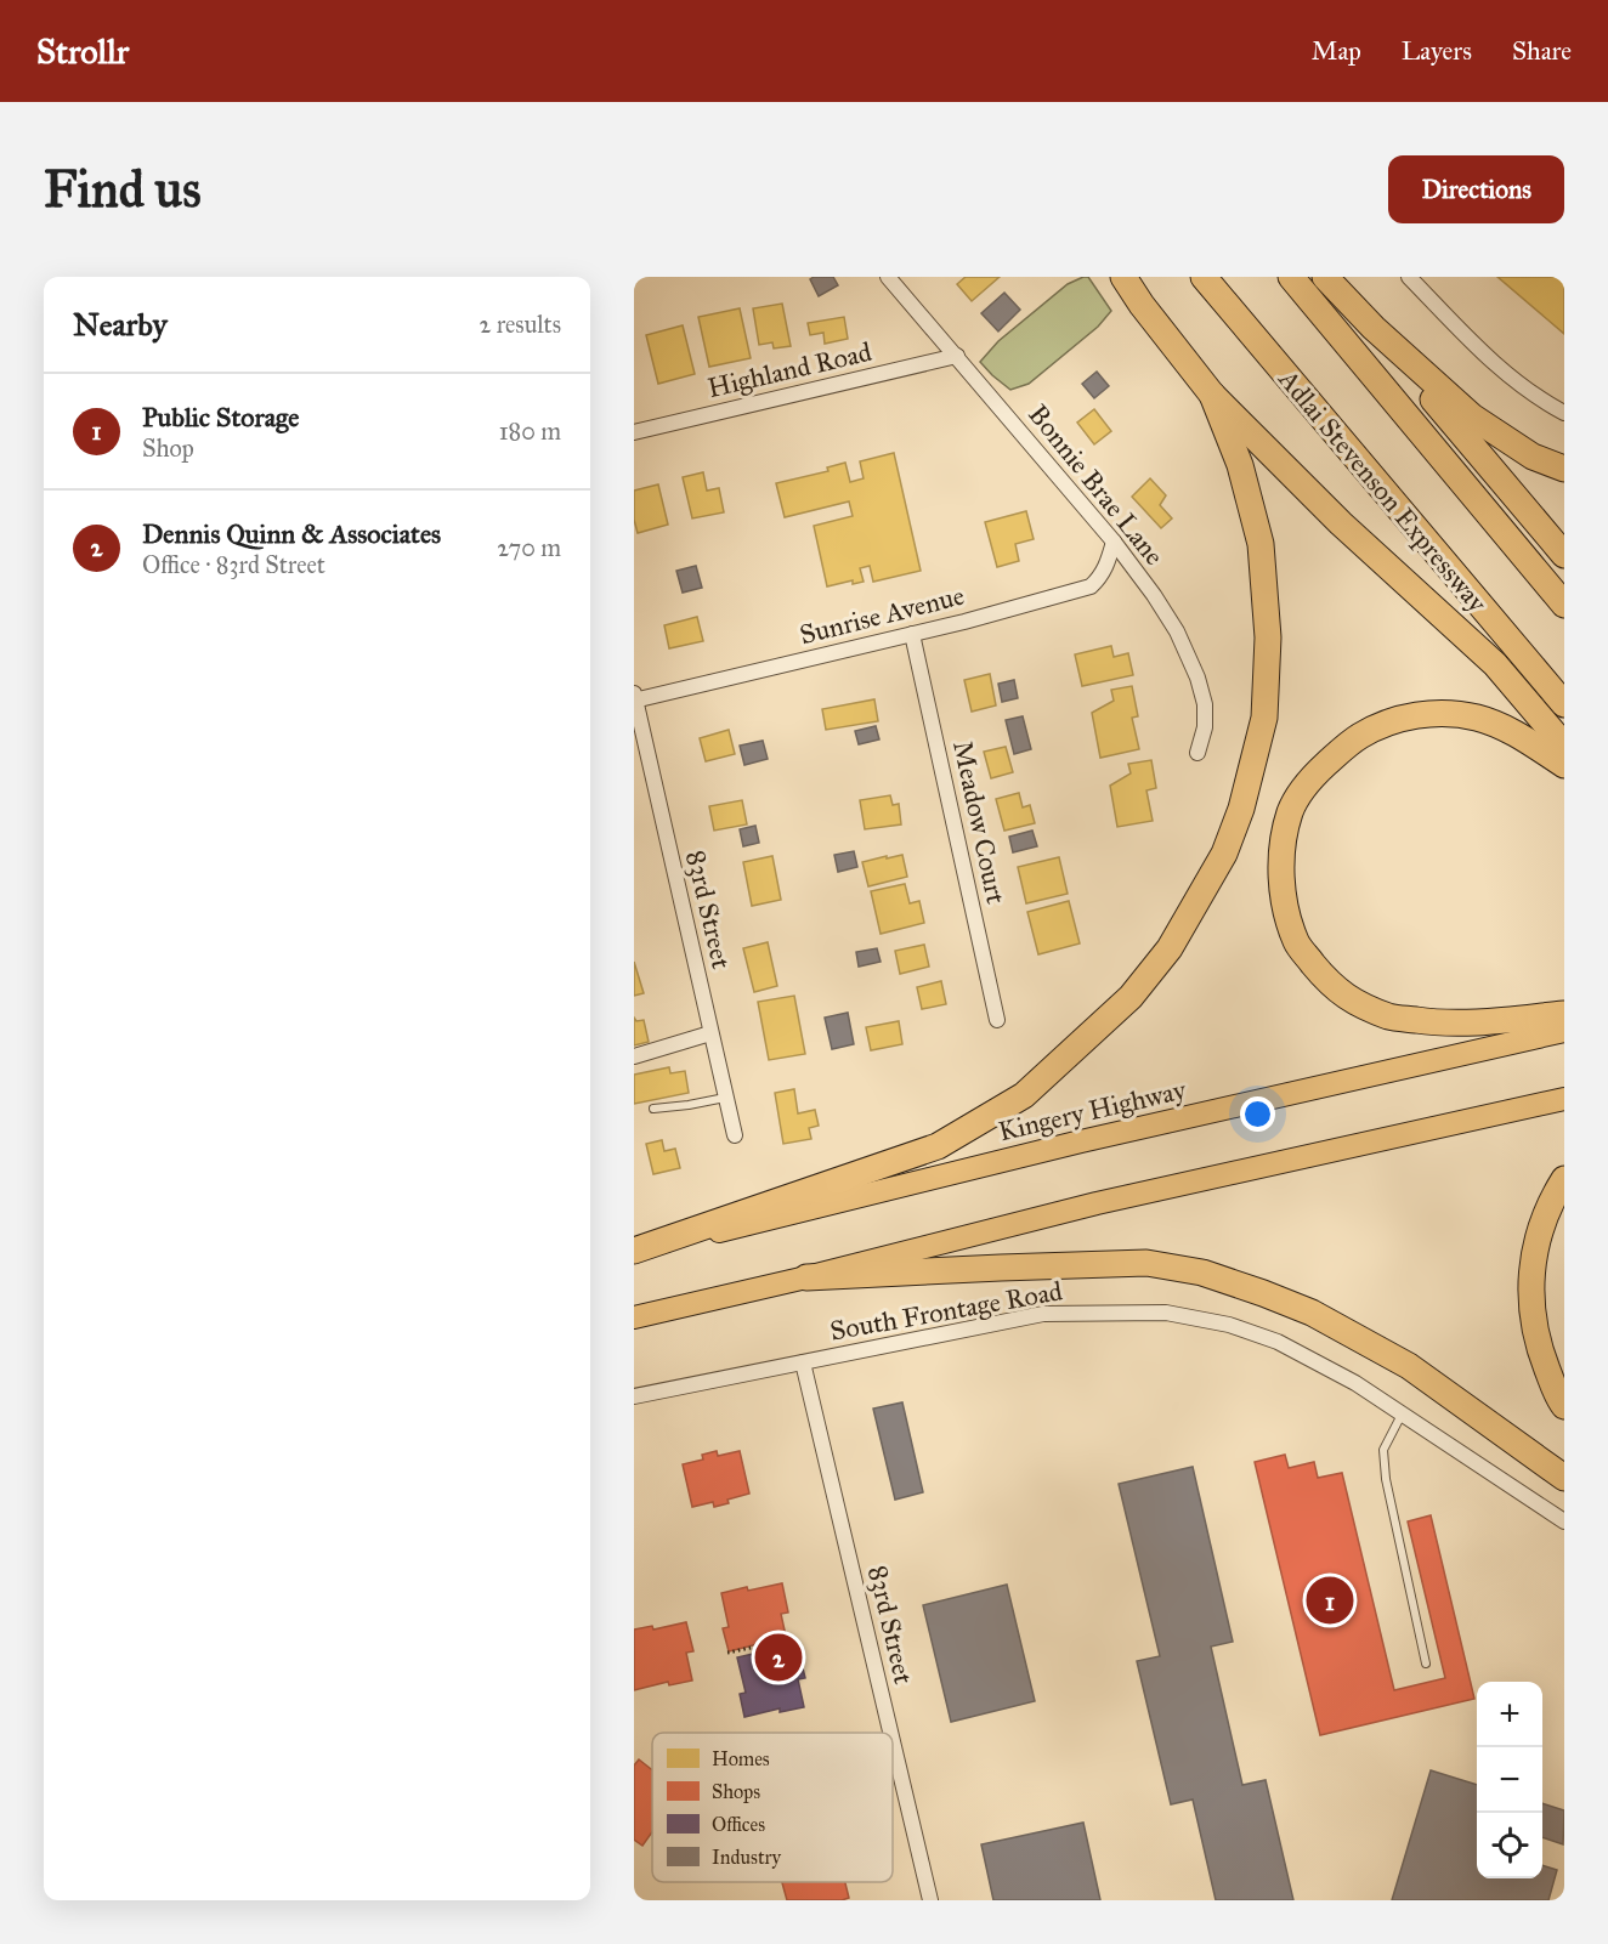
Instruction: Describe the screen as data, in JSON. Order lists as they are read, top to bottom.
{
  "streets": {
    "highway": ["Adlai Stevenson Expressway"],
    "main road": ["Kingery Highway"],
    "street": [
      "Highland Road",
      "Bonnie Brae Lane",
      "Sunrise Avenue",
      "Meadow Court",
      "83rd Street",
      "South Frontage Road"
    ]
  },
  "crossings": [
    ["Highland Road", "Bonnie Brae Lane"],
    ["Bonnie Brae Lane", "Sunrise Avenue"],
    ["Sunrise Avenue", "Meadow Court"],
    ["Sunrise Avenue", "83rd Street"],
    ["83rd Street", "South Frontage Road"]
  ],
  "legend": [
    "Homes",
    "Shops",
    "Offices",
    "Industry"
  ],
  "page": {
    "header": "Strollr",
    "nav": ["Map", "Layers", "Share"],
    "buttons": "Directions",
    "title": "Find us",
    "heading": ["Nearby", "2 results"],
    "list": [
      {
        "mark": "1",
        "name": "Public Storage",
        "note": "Shop",
        "value": "180 m"
      },
      {
        "mark": "2",
        "name": "Dennis Quinn & Associates",
        "note": "Office · 83rd Street",
        "value": "270 m"
      }
    ],
    "pins": ["1", "2"],
    "map_buttons": ["+", "−"]
  }
}
